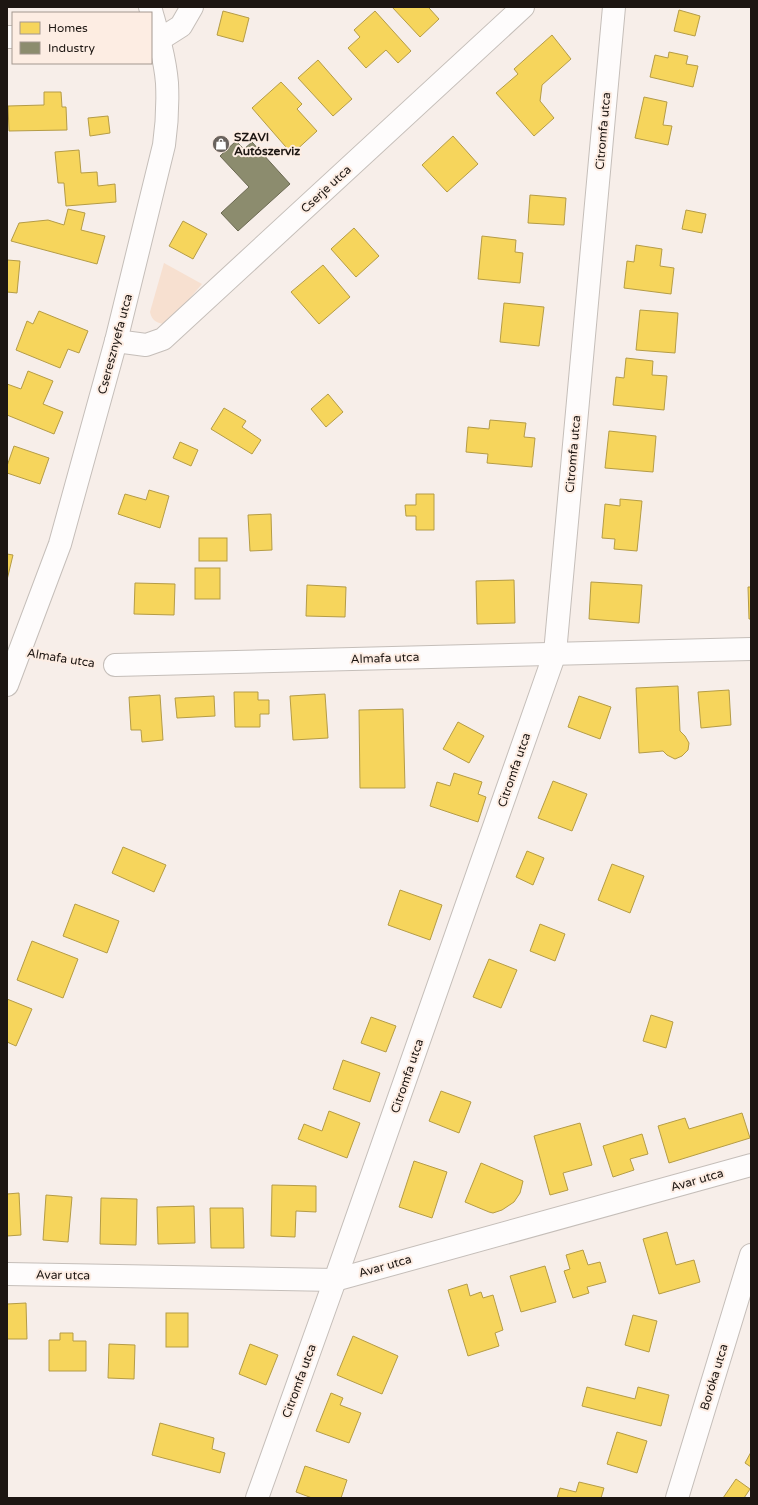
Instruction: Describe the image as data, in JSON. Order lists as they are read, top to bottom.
{
  "streets": {
    "street": [
      "Citromfa utca",
      "Cserje utca",
      "Cseresznyefa utca",
      "Almafa utca",
      "Avar utca",
      "Boróka utca"
    ]
  },
  "crossings": [
    ["Citromfa utca", "Almafa utca"],
    ["Citromfa utca", "Avar utca"],
    ["Cserje utca", "Cseresznyefa utca"],
    ["Cseresznyefa utca", "Almafa utca"]
  ],
  "places": {
    "shop": ["SZAVI Autószerviz"]
  },
  "legend": ["Homes", "Industry"]
}
